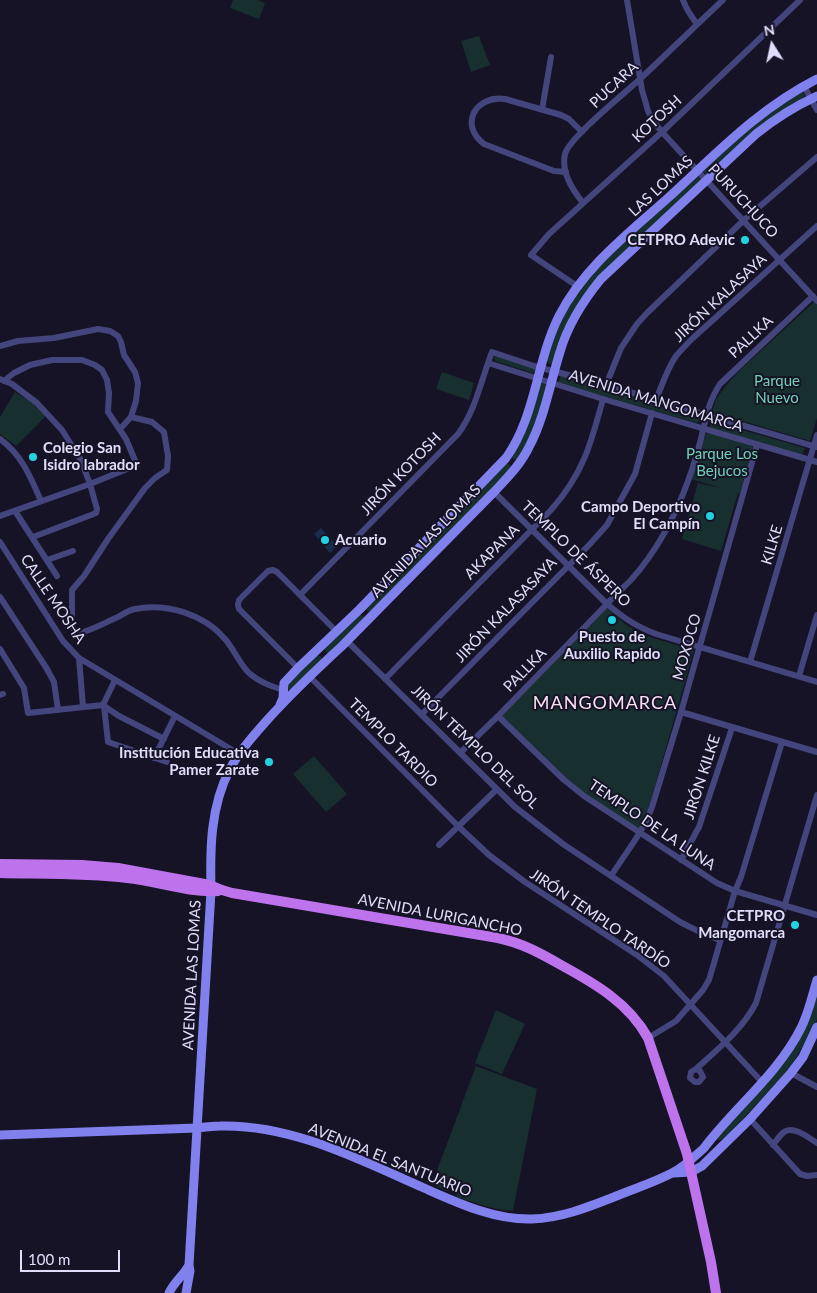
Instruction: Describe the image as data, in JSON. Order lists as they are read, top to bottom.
{
  "streets": {
    "main road": ["AVENIDA LURIGANCHO"],
    "street": [
      "PUCARA",
      "KOTOSH",
      "LAS LOMAS",
      "PURUCHUCO",
      "JIRÓN KALASAYA",
      "PALLKA",
      "AVENIDA MANGOMARCA",
      "JIRÓN KOTOSH",
      "AVENIDA LAS LOMAS",
      "KILKE",
      "AKAPANA",
      "TEMPLO DE ÁSPERO",
      "CALLE MOSHA",
      "JIRÓN KALASASAYA",
      "MOXOCO",
      "TEMPLO TARDIO",
      "JIRÓN TEMPLO DEL SOL",
      "JIRÓN KILKE",
      "TEMPLO DE LA LUNA",
      "JIRÓN TEMPLO TARDÍO",
      "AVENIDA EL SANTUARIO"
    ]
  },
  "crossings": [
    ["PUCARA", "KOTOSH"],
    ["PUCARA", "PURUCHUCO"],
    ["KOTOSH", "LAS LOMAS"],
    ["KOTOSH", "PURUCHUCO"],
    ["LAS LOMAS", "PURUCHUCO"],
    ["LAS LOMAS", "AVENIDA MANGOMARCA"],
    ["LAS LOMAS", "AVENIDA LAS LOMAS"],
    ["PURUCHUCO", "JIRÓN KALASAYA"],
    ["PURUCHUCO", "PALLKA"],
    ["JIRÓN KALASAYA", "AVENIDA MANGOMARCA"],
    ["PALLKA", "AVENIDA MANGOMARCA"],
    ["PALLKA", "TEMPLO DE ÁSPERO"],
    ["PALLKA", "JIRÓN TEMPLO DEL SOL"],
    ["PALLKA", "TEMPLO DE LA LUNA"],
    ["AVENIDA MANGOMARCA", "JIRÓN KOTOSH"],
    ["AVENIDA MANGOMARCA", "AVENIDA LAS LOMAS"],
    ["AVENIDA MANGOMARCA", "KILKE"],
    ["AVENIDA MANGOMARCA", "AKAPANA"],
    ["AVENIDA MANGOMARCA", "JIRÓN KALASASAYA"],
    ["AVENIDA MANGOMARCA", "MOXOCO"],
    ["AVENIDA LAS LOMAS", "TEMPLO DE ÁSPERO"],
    ["AVENIDA LAS LOMAS", "CALLE MOSHA"],
    ["AVENIDA LAS LOMAS", "TEMPLO TARDIO"],
    ["AVENIDA LAS LOMAS", "JIRÓN TEMPLO DEL SOL"],
    ["AVENIDA LAS LOMAS", "AVENIDA LURIGANCHO"],
    ["AVENIDA LAS LOMAS", "AVENIDA EL SANTUARIO"],
    ["KILKE", "TEMPLO DE ÁSPERO"],
    ["AKAPANA", "TEMPLO DE ÁSPERO"],
    ["AKAPANA", "JIRÓN TEMPLO DEL SOL"],
    ["TEMPLO DE ÁSPERO", "JIRÓN KALASASAYA"],
    ["TEMPLO DE ÁSPERO", "MOXOCO"],
    ["JIRÓN KALASASAYA", "JIRÓN TEMPLO DEL SOL"],
    ["MOXOCO", "JIRÓN TEMPLO DEL SOL"],
    ["MOXOCO", "TEMPLO DE LA LUNA"],
    ["TEMPLO TARDIO", "JIRÓN TEMPLO TARDÍO"],
    ["JIRÓN KILKE", "TEMPLO DE LA LUNA"],
    ["AVENIDA LURIGANCHO", "AVENIDA EL SANTUARIO"],
    ["JIRÓN TEMPLO TARDÍO", "AVENIDA EL SANTUARIO"]
  ],
  "districts": ["MANGOMARCA"],
  "parks": ["Parque Nuevo", "Parque Los Bejucos"],
  "places": [
    "CETPRO Adevic",
    "Colegio San Isidro labrador",
    "Campo Deportivo El Campín",
    "Acuario",
    "Puesto de Auxilio Rapido",
    "Institución Educativa Pamer Zarate",
    "CETPRO Mangomarca"
  ],
  "scale_bar": "100 m",
  "north": "top"
}
